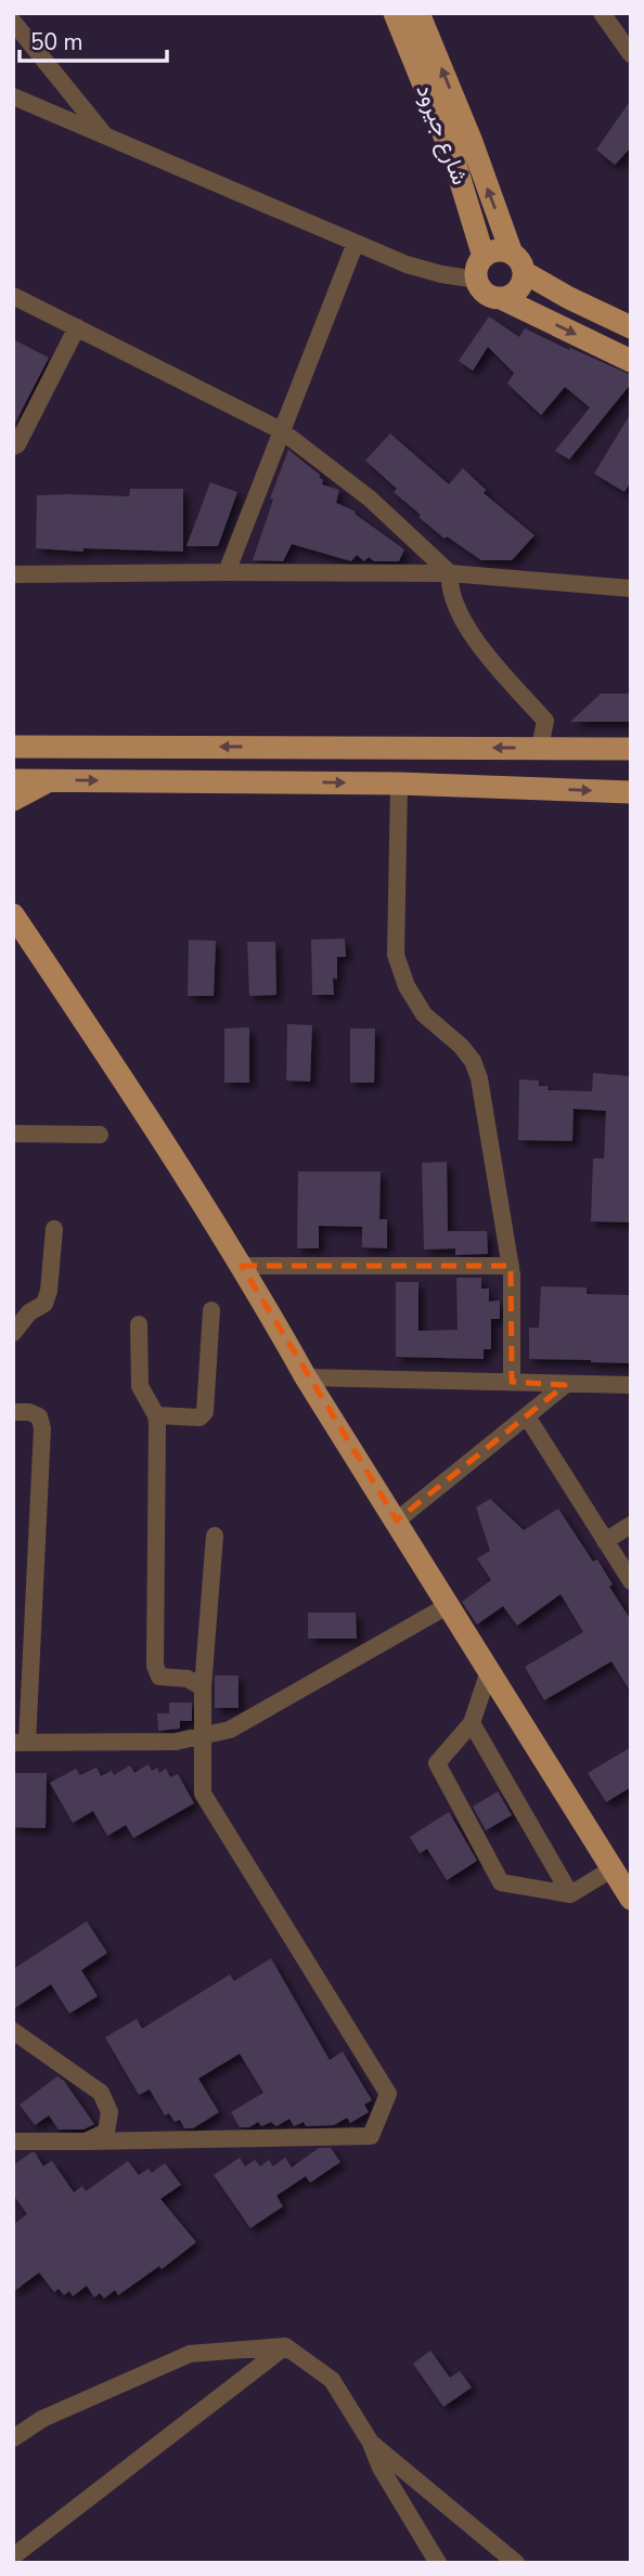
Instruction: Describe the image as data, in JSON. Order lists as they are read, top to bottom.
{
  "streets": {
    "main road": ["شارع جيرود"]
  },
  "scale_bar": "50 m"
}
